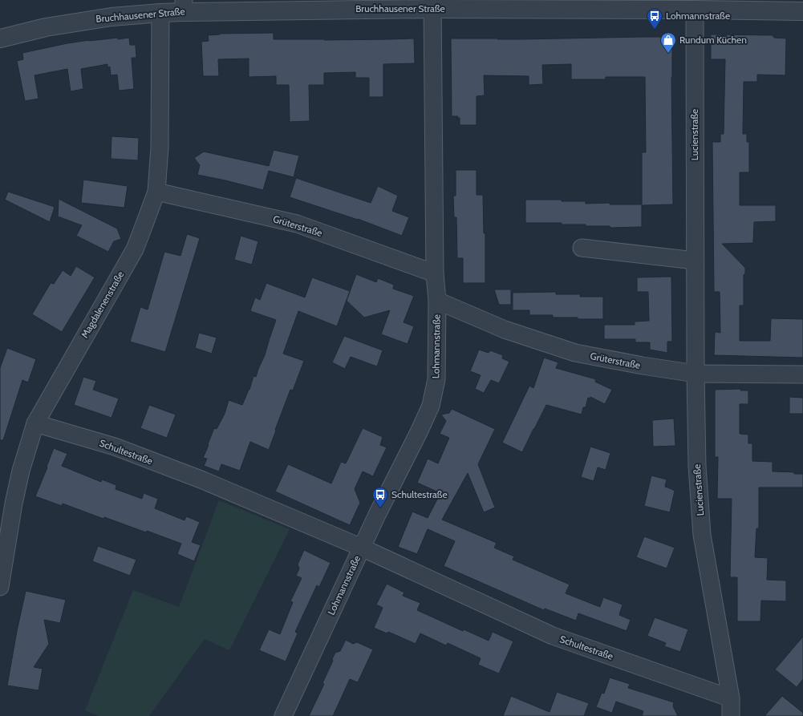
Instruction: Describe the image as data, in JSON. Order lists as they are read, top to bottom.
{
  "streets": {
    "street": [
      "Bruchhausener Straße",
      "Lucienstraße",
      "Grüterstraße",
      "Magdalenenstraße",
      "Lohmannstraße",
      "Schultestraße"
    ]
  },
  "crossings": [
    ["Bruchhausener Straße", "Lucienstraße"],
    ["Bruchhausener Straße", "Magdalenenstraße"],
    ["Bruchhausener Straße", "Lohmannstraße"],
    ["Lucienstraße", "Grüterstraße"],
    ["Lucienstraße", "Schultestraße"],
    ["Grüterstraße", "Magdalenenstraße"],
    ["Grüterstraße", "Lohmannstraße"],
    ["Magdalenenstraße", "Schultestraße"],
    ["Lohmannstraße", "Schultestraße"]
  ],
  "places": {
    "bus stop": ["Lohmannstraße", "Schultestraße"],
    "shop": ["Rundum Küchen"]
  }
}
